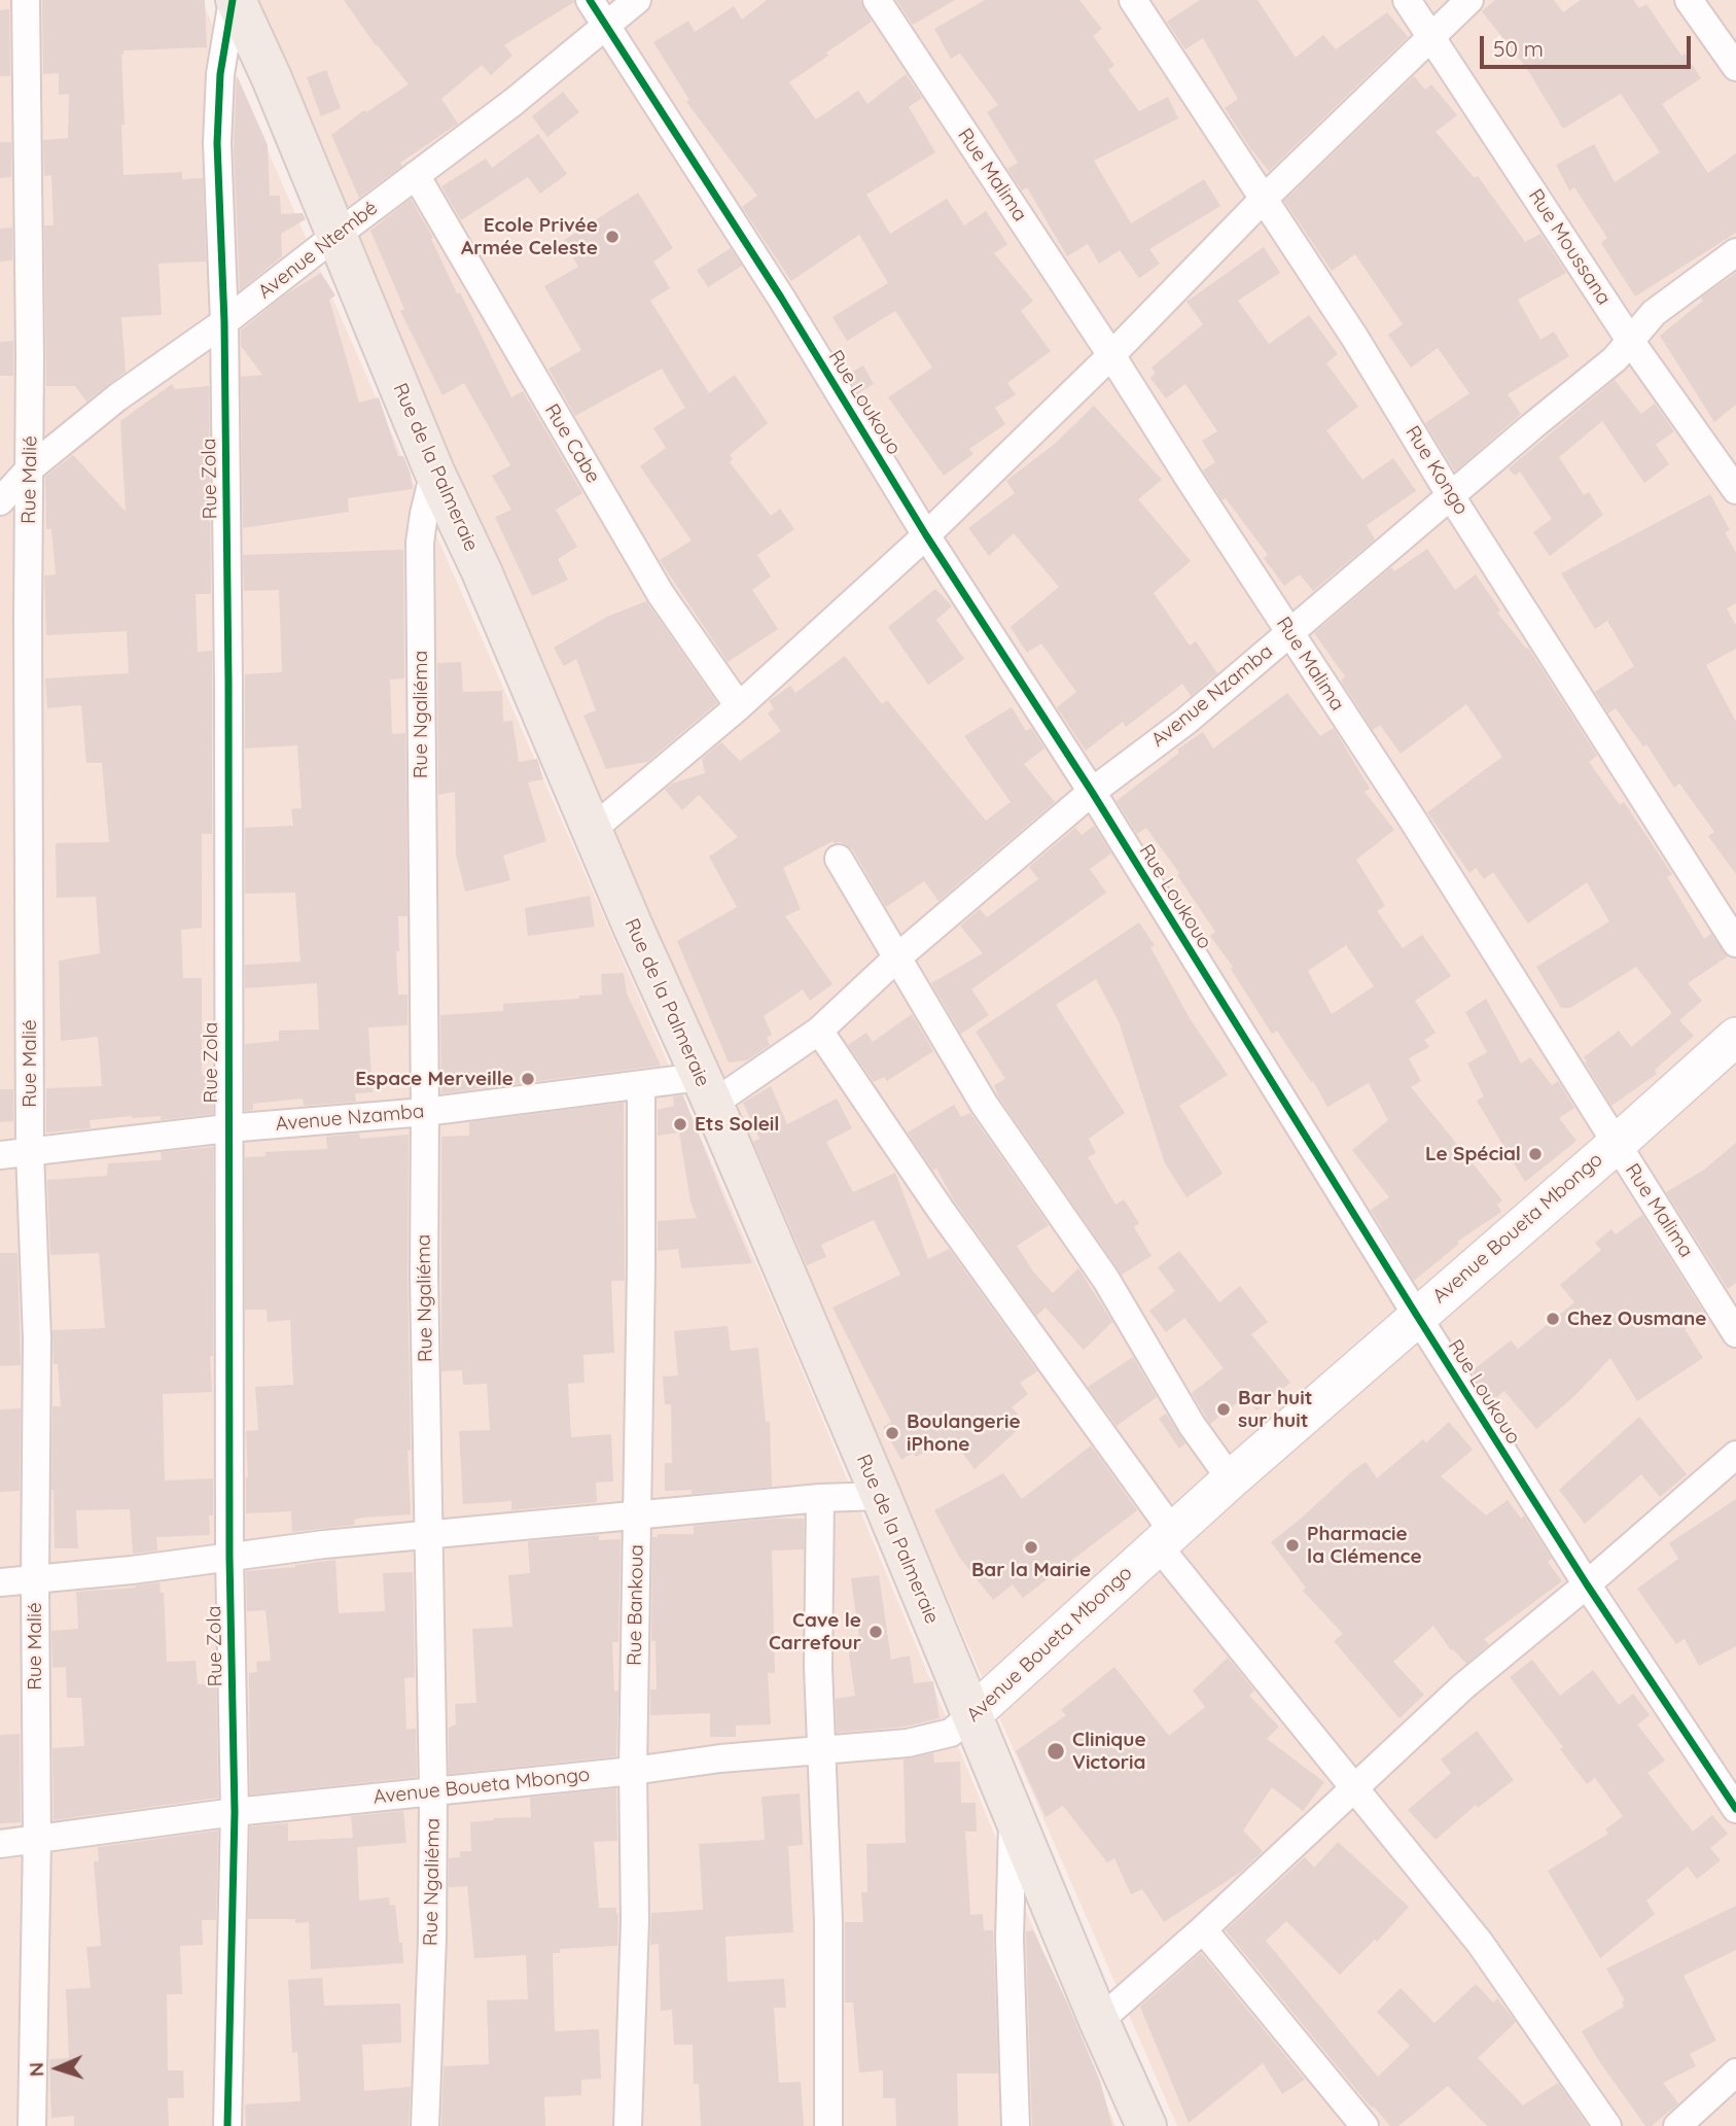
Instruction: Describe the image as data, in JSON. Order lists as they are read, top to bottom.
{
  "streets": {
    "main road": ["Rue de la Palmeraie"],
    "street": [
      "Rue Malima",
      "Rue Moussana",
      "Avenue Ntembé",
      "Rue Loukouo",
      "Rue Cabe",
      "Rue Kongo",
      "Rue Zola",
      "Rue Malié",
      "Avenue Nzamba",
      "Rue Ngaliéma",
      "Avenue Boueta Mbongo",
      "Rue Bankoua"
    ]
  },
  "crossings": [
    ["Rue Malima", "Avenue Nzamba"],
    ["Rue Malima", "Avenue Boueta Mbongo"],
    ["Rue Moussana", "Avenue Nzamba"],
    ["Avenue Ntembé", "Rue Loukouo"],
    ["Avenue Ntembé", "Rue Cabe"],
    ["Avenue Ntembé", "Rue de la Palmeraie"],
    ["Avenue Ntembé", "Rue Zola"],
    ["Avenue Ntembé", "Rue Malié"],
    ["Rue Loukouo", "Avenue Nzamba"],
    ["Rue Loukouo", "Avenue Boueta Mbongo"],
    ["Rue de la Palmeraie", "Rue Zola"],
    ["Rue de la Palmeraie", "Avenue Nzamba"],
    ["Rue de la Palmeraie", "Rue Ngaliéma"],
    ["Rue de la Palmeraie", "Avenue Boueta Mbongo"],
    ["Rue Kongo", "Avenue Nzamba"],
    ["Rue Zola", "Avenue Nzamba"],
    ["Rue Zola", "Avenue Boueta Mbongo"],
    ["Rue Malié", "Avenue Nzamba"],
    ["Rue Malié", "Avenue Boueta Mbongo"],
    ["Avenue Nzamba", "Rue Ngaliéma"],
    ["Avenue Nzamba", "Rue Bankoua"],
    ["Rue Ngaliéma", "Avenue Boueta Mbongo"],
    ["Avenue Boueta Mbongo", "Rue Bankoua"]
  ],
  "places": [
    "Ecole Privée Armée Celeste",
    "Espace Merveille",
    "Ets Soleil",
    "Le Spécial",
    "Chez Ousmane",
    "Bar huit sur huit",
    "Boulangerie iPhone",
    "Pharmacie la Clémence",
    "Bar la Mairie",
    "Cave le Carrefour",
    "Clinique Victoria"
  ],
  "scale_bar": "50 m",
  "north": "left"
}
